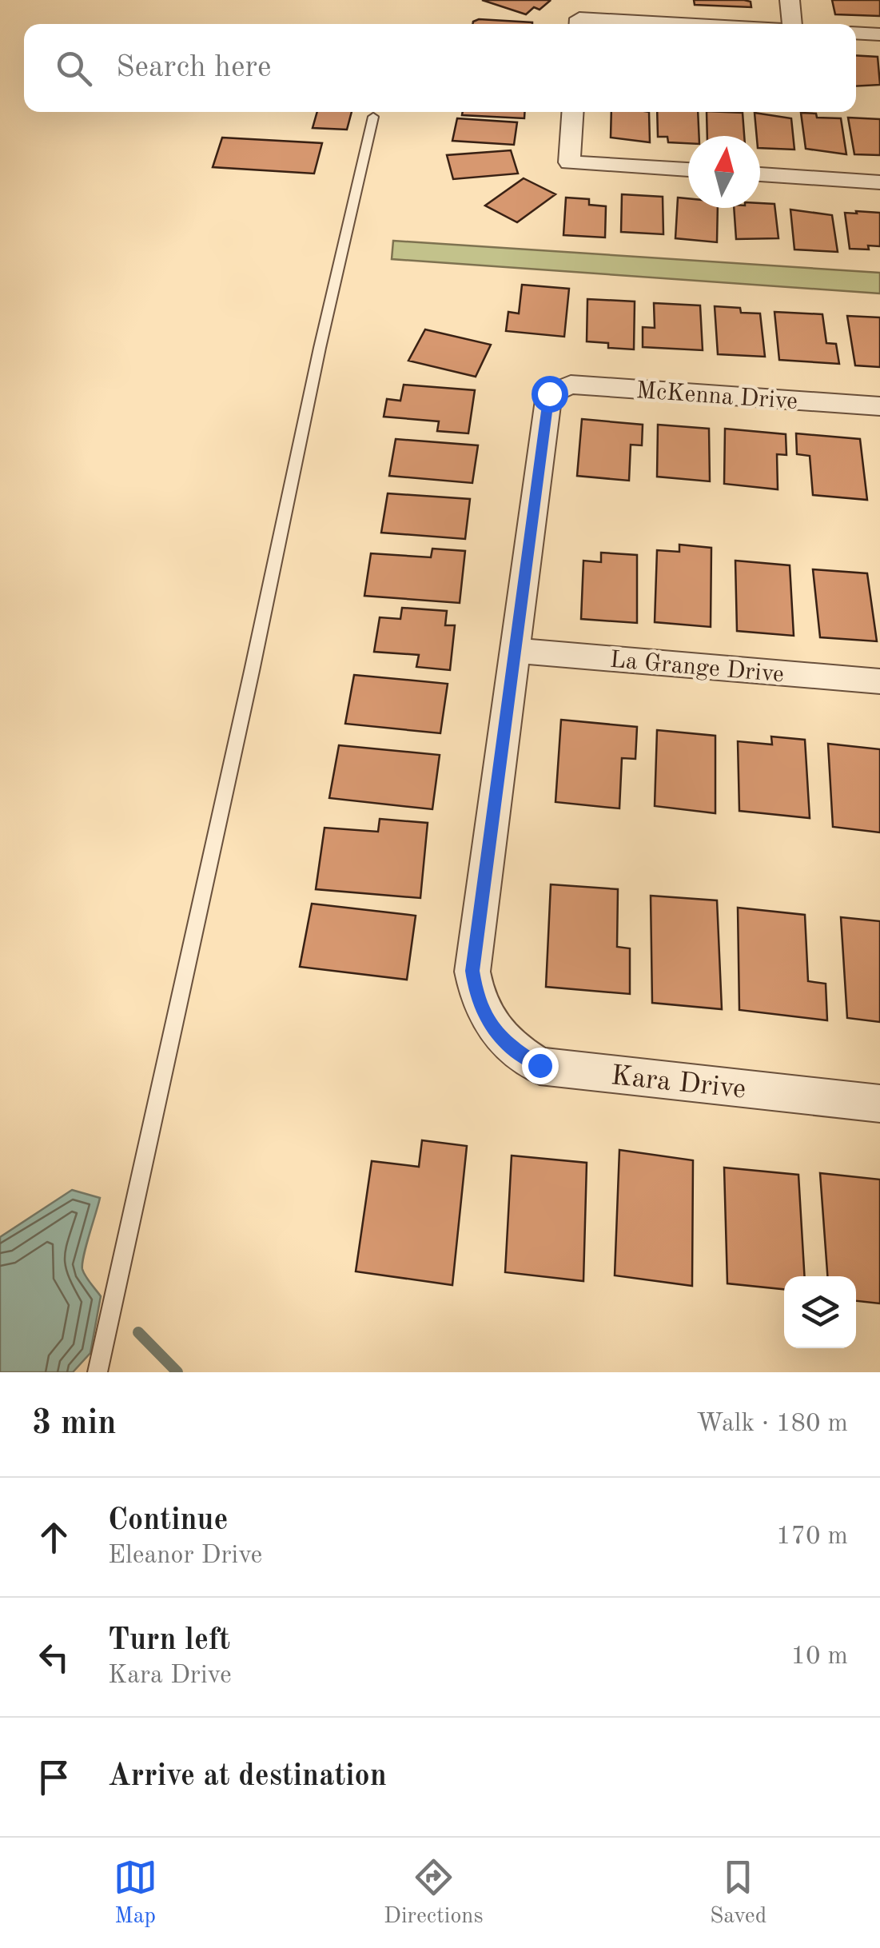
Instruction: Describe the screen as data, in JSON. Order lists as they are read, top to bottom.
{
  "streets": {
    "street": ["McKenna Drive", "La Grange Drive", "Kara Drive"]
  },
  "crossings": [
    ["McKenna Drive", "La Grange Drive"],
    ["McKenna Drive", "Kara Drive"],
    ["La Grange Drive", "Kara Drive"]
  ],
  "north": "top",
  "page": {
    "search": "Search here",
    "heading": ["3 min", "Walk · 180 m"],
    "list": [
      ["Continue", "Eleanor Drive", "170 m"],
      ["Turn left", "Kara Drive", "10 m"],
      "Arrive at destination"
    ],
    "nav": ["Map", "Directions", "Saved"]
  }
}
